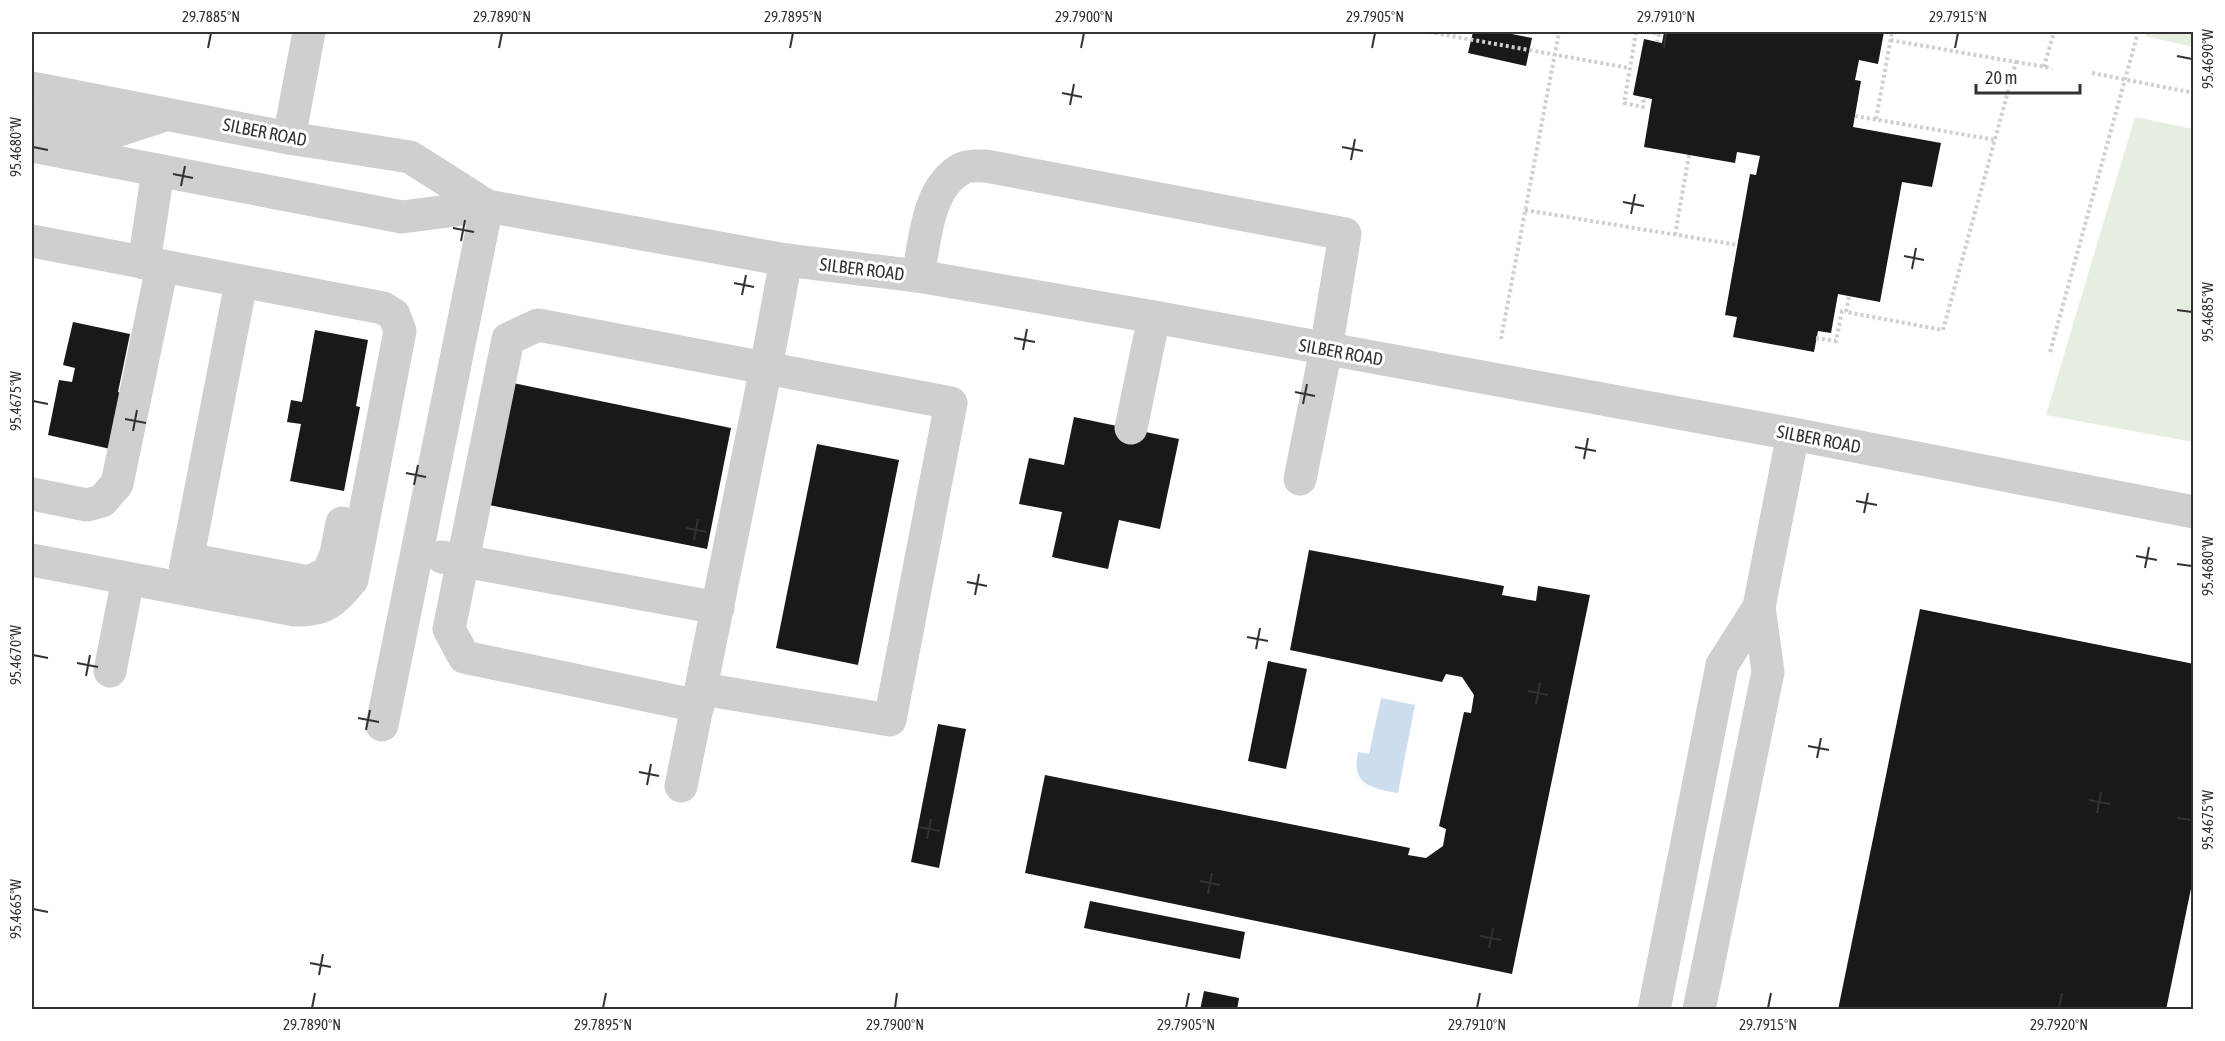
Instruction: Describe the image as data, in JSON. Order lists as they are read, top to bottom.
{
  "streets": {
    "street": ["SILBER ROAD"]
  },
  "scale_bar": "20 m",
  "coordinates": [
    "29.7885°N",
    "29.7890°N",
    "29.7895°N",
    "29.7900°N",
    "29.7905°N",
    "29.7910°N",
    "29.7915°N",
    "95.4690°W",
    "95.4680°W",
    "95.4685°W",
    "95.4675°W",
    "95.4670°W",
    "95.4665°W",
    "29.7920°N"
  ]
}
